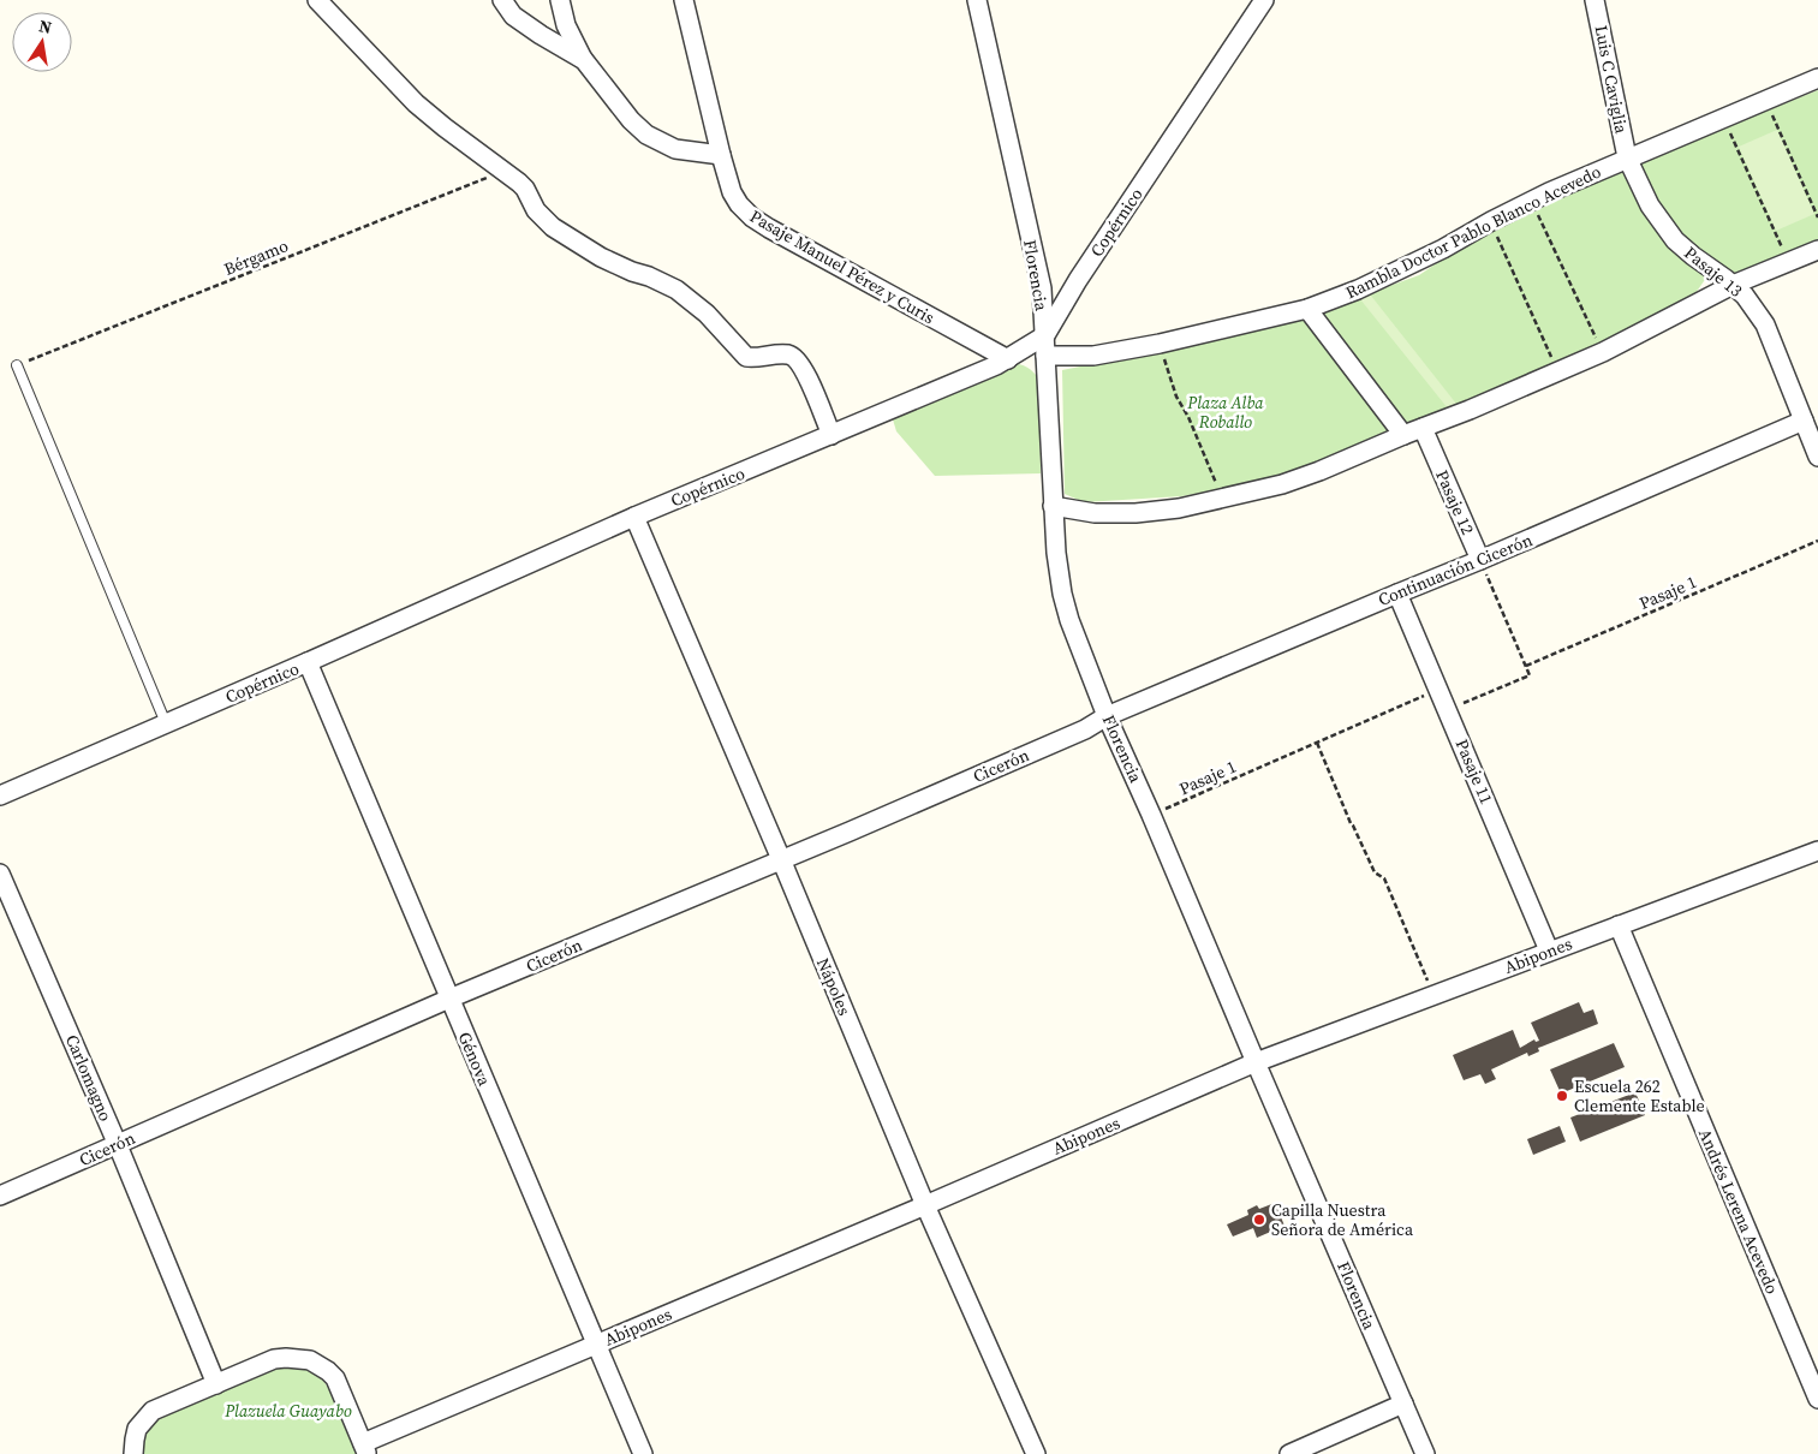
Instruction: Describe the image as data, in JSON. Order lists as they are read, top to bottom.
{
  "streets": {
    "street": [
      "Luis C Caviglia",
      "Copérnico",
      "Rambla Doctor Pablo Blanco Acevedo",
      "Pasaje Manuel Pérez y Curis",
      "Pasaje 13",
      "Florencia",
      "Pasaje 12",
      "Continuación Cicerón",
      "Cicerón",
      "Pasaje 11",
      "Abipones",
      "Nápoles",
      "Génova",
      "Carlomagno",
      "Andrés Lerena Acevedo"
    ],
    "path": ["Bérgamo", "Pasaje 1"]
  },
  "crossings": [
    ["Luis C Caviglia", "Rambla Doctor Pablo Blanco Acevedo"],
    ["Luis C Caviglia", "Pasaje 13"],
    ["Copérnico", "Pasaje Manuel Pérez y Curis"],
    ["Copérnico", "Florencia"],
    ["Copérnico", "Nápoles"],
    ["Copérnico", "Génova"],
    ["Rambla Doctor Pablo Blanco Acevedo", "Pasaje 13"],
    ["Rambla Doctor Pablo Blanco Acevedo", "Florencia"],
    ["Pasaje 13", "Continuación Cicerón"],
    ["Florencia", "Continuación Cicerón"],
    ["Florencia", "Pasaje 1"],
    ["Florencia", "Cicerón"],
    ["Florencia", "Abipones"],
    ["Pasaje 12", "Continuación Cicerón"],
    ["Continuación Cicerón", "Cicerón"],
    ["Continuación Cicerón", "Pasaje 11"],
    ["Pasaje 1", "Pasaje 11"],
    ["Cicerón", "Nápoles"],
    ["Cicerón", "Génova"],
    ["Cicerón", "Carlomagno"],
    ["Pasaje 11", "Abipones"],
    ["Abipones", "Nápoles"],
    ["Abipones", "Génova"],
    ["Abipones", "Andrés Lerena Acevedo"]
  ],
  "parks": ["Plaza Alba Roballo", "Plazuela Guayabo"],
  "places": ["Escuela 262 Clemente Estable", "Capilla Nuestra Señora de América"],
  "north": "top"
}
